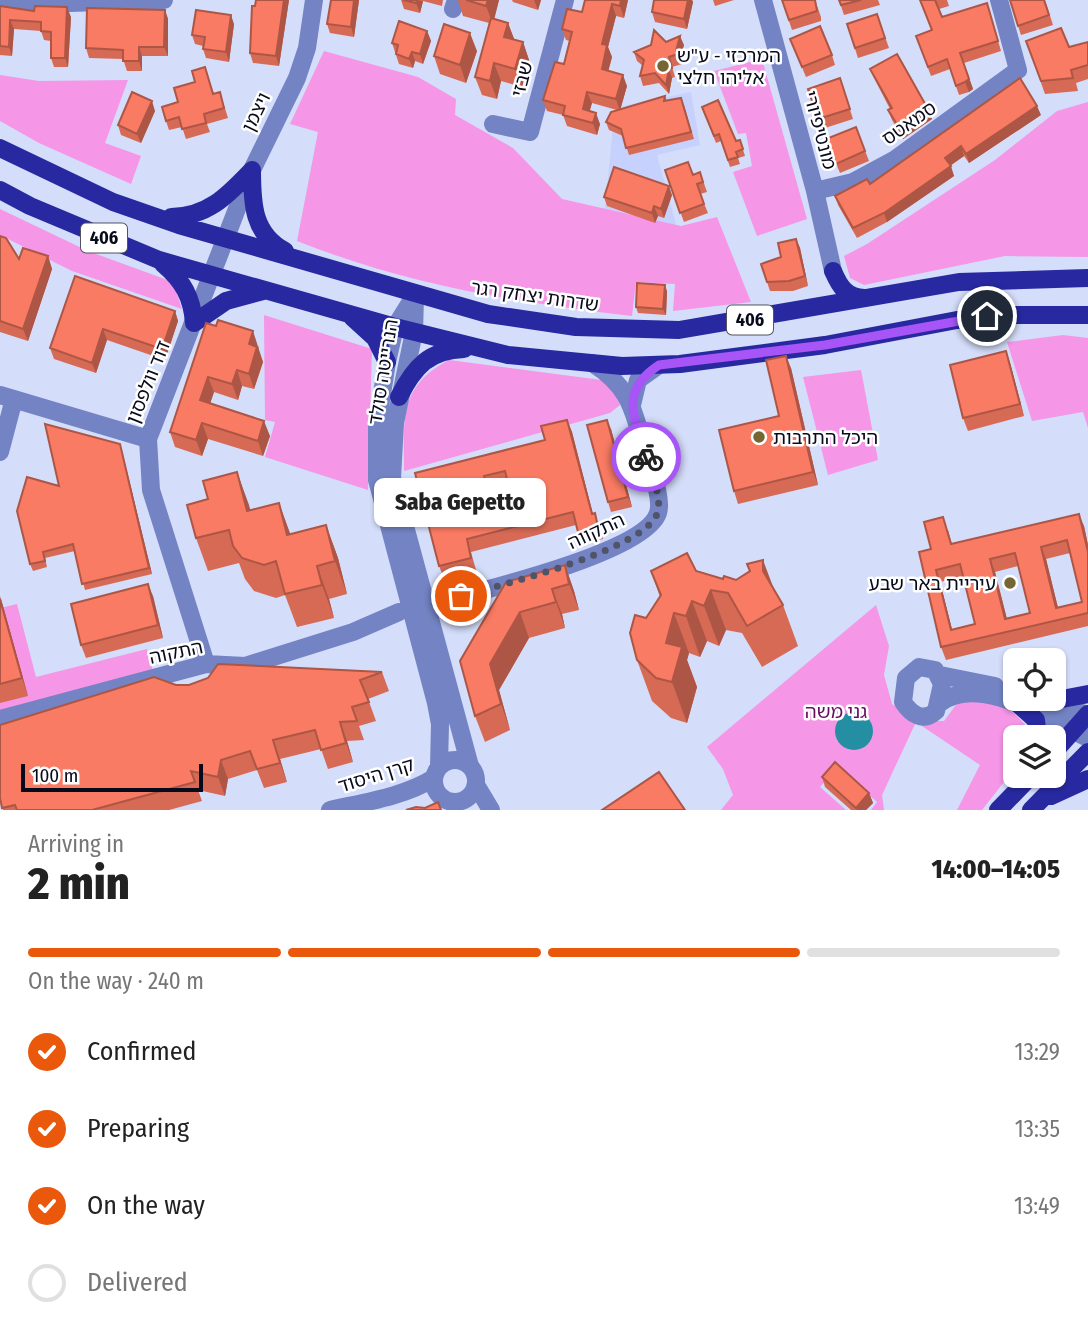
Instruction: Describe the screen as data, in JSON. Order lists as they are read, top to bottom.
{
  "streets": {
    "main road": ["406", "שדרות יצחק רגר"],
    "street": [
      "שבזי",
      "ויצמן",
      "סמאטס",
      "מונטיפיורי",
      "הנרייטה סולד",
      "דוד וולפסון",
      "התקווה",
      "התקוה",
      "קרן היסוד"
    ]
  },
  "crossings": [
    ["ויצמן", "שדרות יצחק רגר"],
    ["ויצמן", "דוד וולפסון"],
    ["סמאטס", "מונטיפיורי"],
    ["406", "הנרייטה סולד"],
    ["406", "דוד וולפסון"],
    ["406", "התקווה"],
    ["שדרות יצחק רגר", "הנרייטה סולד"],
    ["שדרות יצחק רגר", "דוד וולפסון"],
    ["הנרייטה סולד", "קרן היסוד"],
    ["דוד וולפסון", "התקוה"]
  ],
  "parks": ["גני משה"],
  "places": [
    "המרכזי - ע\"ש אליהו חלצי",
    "היכל התרבות",
    "עיריית באר שבע",
    "Saba Gepetto"
  ],
  "scale_bar": "100 m",
  "page": {
    "bubble": "Saba Gepetto",
    "scale": "100 m",
    "heading": ["2 min", "Arriving in", "14:00–14:05"],
    "bar": "On the way · 240 m",
    "list": [
      ["Confirmed", "13:29"],
      ["Preparing", "13:35"],
      ["On the way", "13:49"],
      "Delivered"
    ]
  }
}
